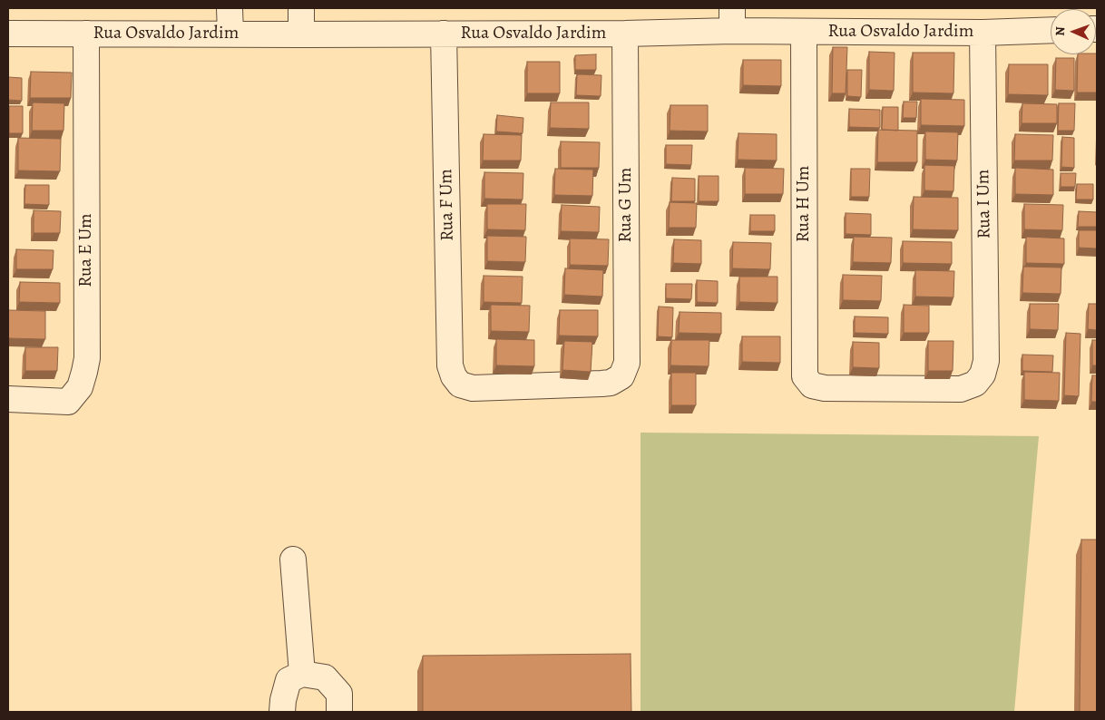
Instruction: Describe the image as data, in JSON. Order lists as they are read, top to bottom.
{
  "streets": {
    "street": [
      "Rua Osvaldo Jardim",
      "Rua H Um",
      "Rua I Um",
      "Rua F Um",
      "Rua G Um",
      "Rua E Um"
    ]
  },
  "crossings": [
    ["Rua Osvaldo Jardim", "Rua H Um"],
    ["Rua Osvaldo Jardim", "Rua I Um"],
    ["Rua Osvaldo Jardim", "Rua F Um"],
    ["Rua Osvaldo Jardim", "Rua G Um"],
    ["Rua Osvaldo Jardim", "Rua E Um"],
    ["Rua H Um", "Rua I Um"],
    ["Rua F Um", "Rua G Um"]
  ],
  "north": "left"
}
